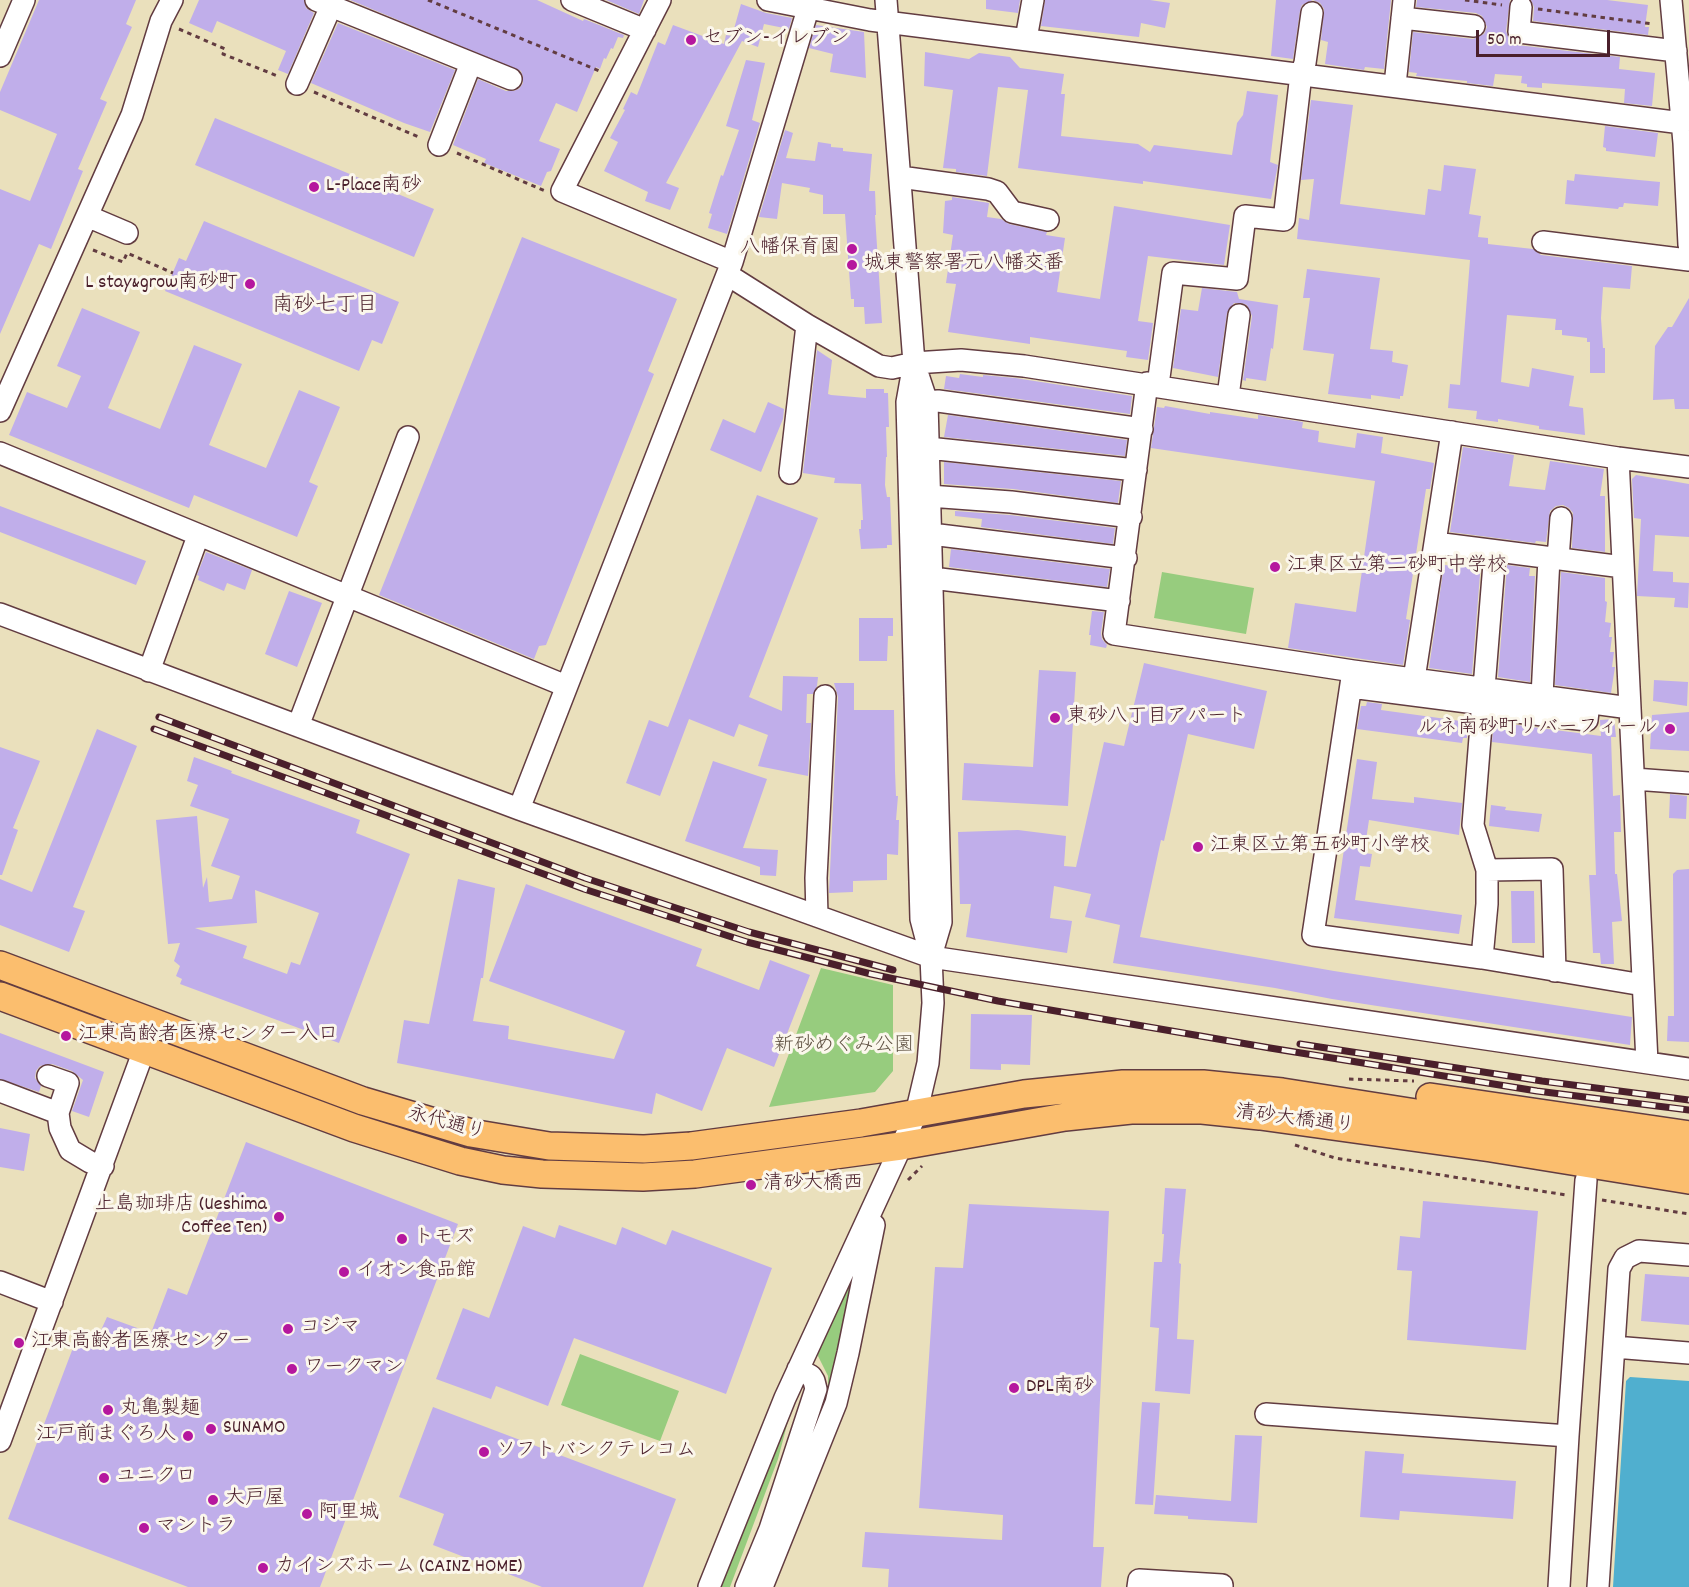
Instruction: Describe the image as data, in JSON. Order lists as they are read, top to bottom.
{
  "streets": {
    "main road": ["清砂大橋通り", "永代通り"]
  },
  "crossings": [
    ["清砂大橋通り", "永代通り"]
  ],
  "districts": ["南砂七丁目"],
  "parks": ["新砂めぐみ公園"],
  "places": [
    "セブン-イレブン",
    "L-Place南砂",
    "八幡保育園",
    "城東警察署元八幡交番",
    "L stay&grow南砂町",
    "江東区立第二砂町中学校",
    "東砂八丁目アパート",
    "ルネ南砂町リバーフィール",
    "江東区立第五砂町小学校",
    "江東高齢者医療センター入口",
    "清砂大橋西",
    "上島珈琲店 (Ueshima Coffee Ten)",
    "トモズ",
    "イオン食品館",
    "コジマ",
    "江東高齢者医療センター",
    "ワークマン",
    "DPL南砂",
    "丸亀製麺",
    "SUNAMO",
    "江戸前まぐろ人",
    "ソフトバンクテレコム",
    "ユニクロ",
    "大戸屋",
    "阿里城",
    "マントラ",
    "カインズホーム (CAINZ HOME)"
  ],
  "scale_bar": "50 m"
}
